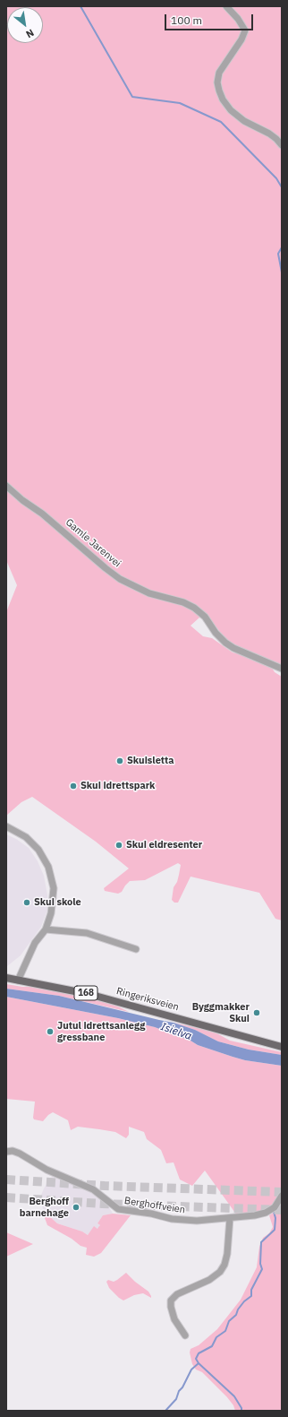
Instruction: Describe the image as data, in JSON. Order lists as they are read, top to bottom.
{
  "streets": {
    "main road": ["168", "Ringeriksveien"],
    "street": ["Gamle Jarenvei", "Berghoffveien"]
  },
  "water": ["Isielva"],
  "places": [
    "Skuisletta",
    "Skui idrettspark",
    "Skui eldresenter",
    "Skui skole",
    "Byggmakker Skui",
    "Jutul idrettsanlegg gressbane",
    "Berghoff barnehage"
  ],
  "scale_bar": "100 m",
  "north": "bottom right"
}
